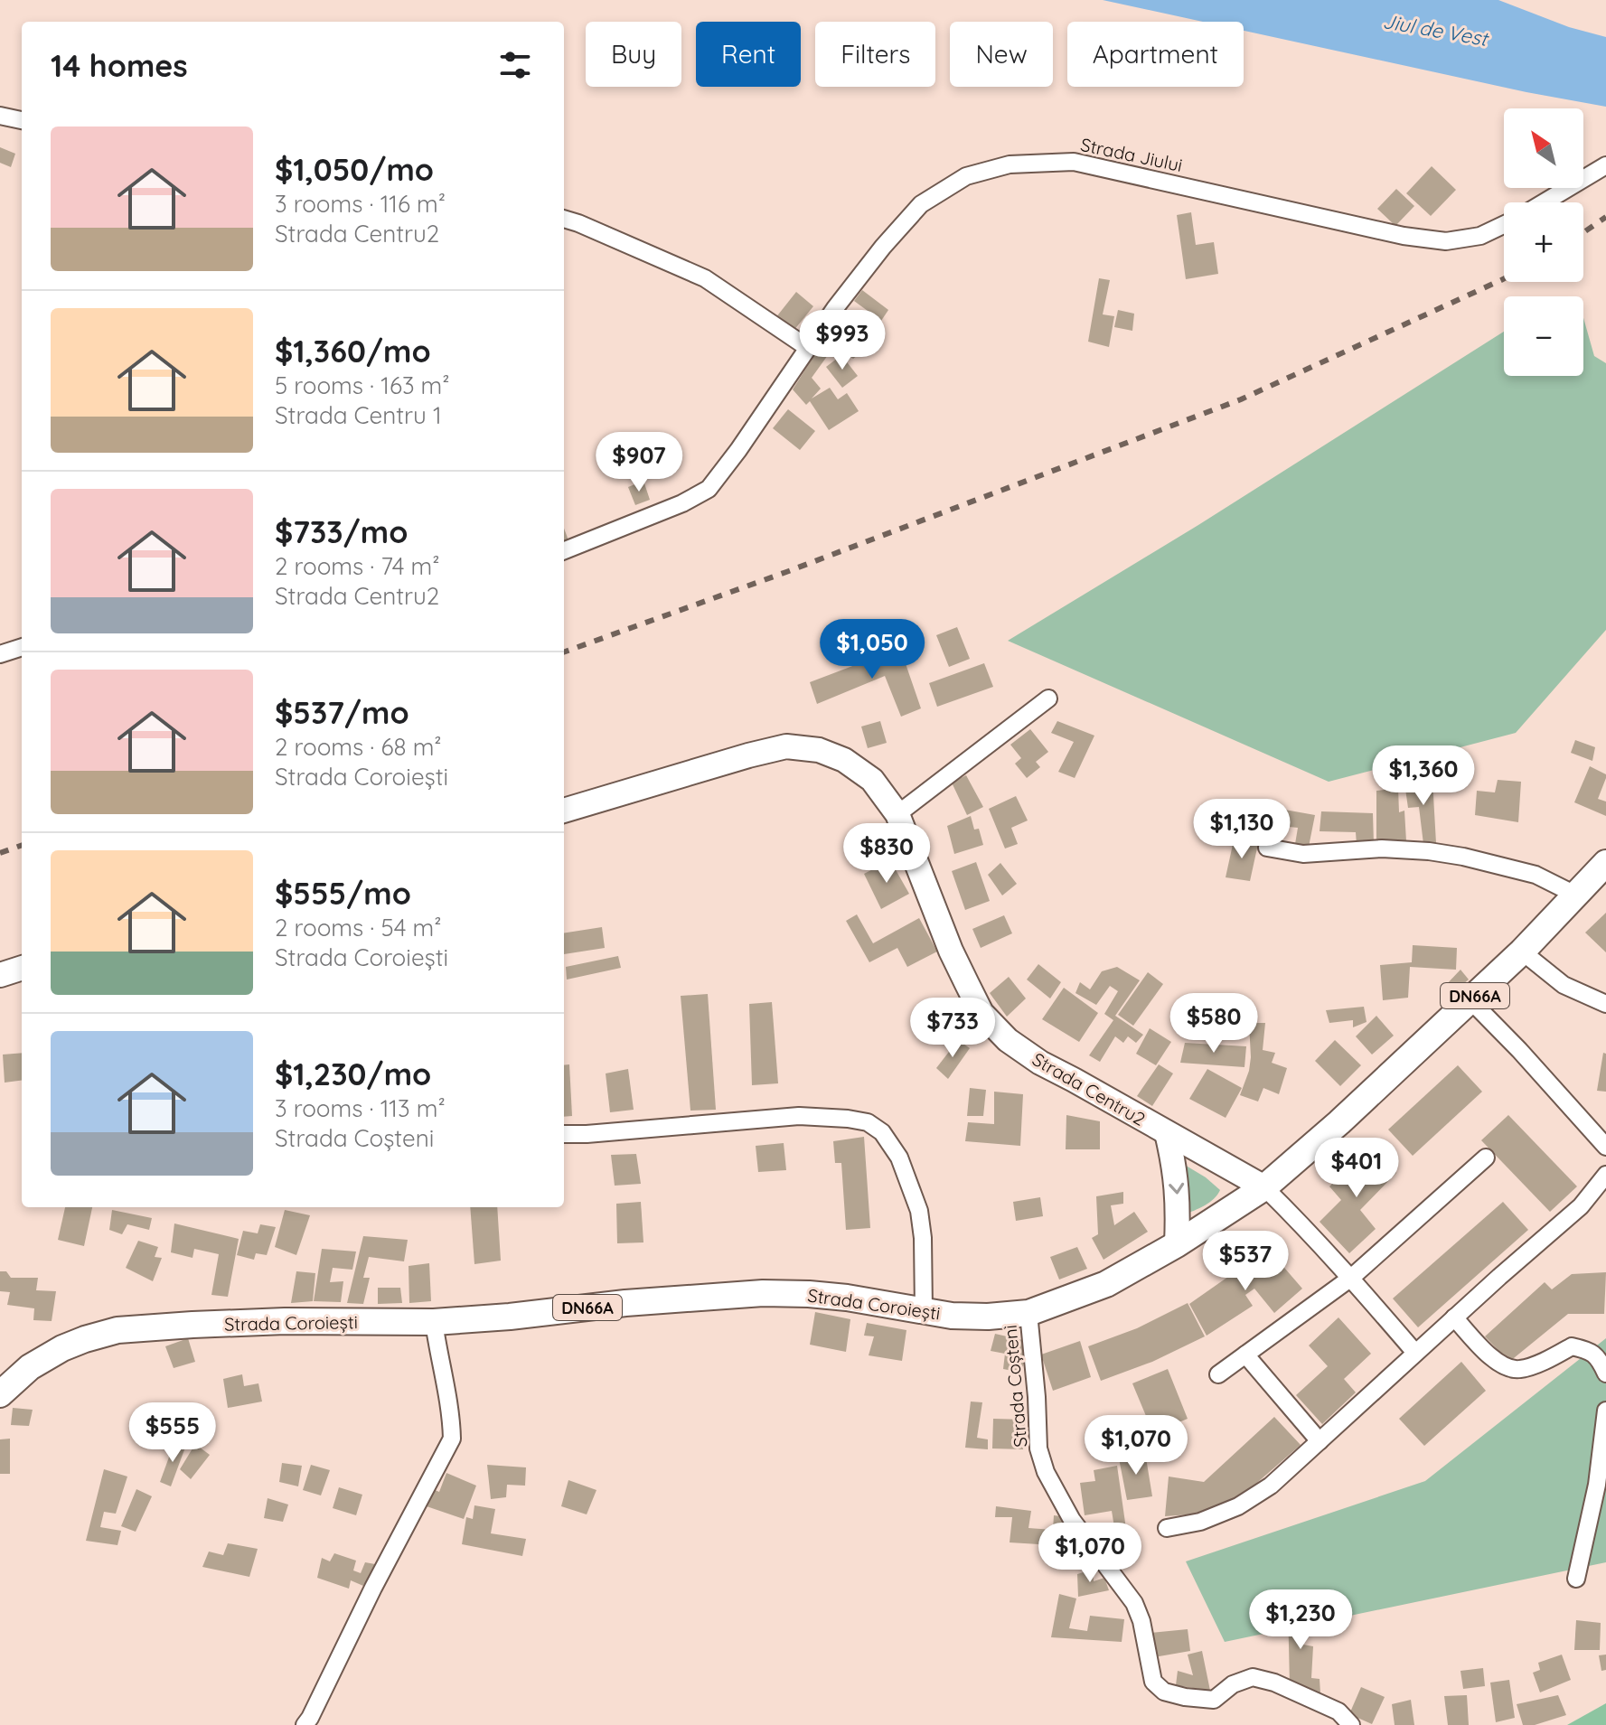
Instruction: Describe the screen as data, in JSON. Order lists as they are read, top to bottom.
{
  "streets": {
    "main road": ["DN66A", "Strada Coroiești"],
    "street": ["Strada Jiului", "Strada Centru2", "Strada Coșteni"]
  },
  "crossings": [
    ["Strada Centru2", "Strada Coroiești"],
    ["Strada Coroiești", "Strada Coșteni"]
  ],
  "water": ["Jiul de Vest"],
  "north": "top left",
  "page": {
    "chip": [
      "Buy",
      "Rent",
      "Filters",
      "New",
      "Apartment"
    ],
    "heading": "14 homes",
    "map_buttons": ["+", "−"],
    "list": [
      {
        "name": "$1,050/mo",
        "note": "3 rooms · 116 m² · Strada Centru2"
      },
      {
        "name": "$1,360/mo",
        "note": "5 rooms · 163 m² · Strada Centru 1"
      },
      {
        "name": "$733/mo",
        "note": "2 rooms · 74 m² · Strada Centru2"
      },
      {
        "name": "$537/mo",
        "note": "2 rooms · 68 m² · Strada Coroiești"
      },
      {
        "name": "$555/mo",
        "note": "2 rooms · 54 m² · Strada Coroiești"
      },
      {
        "name": "$1,230/mo",
        "note": "3 rooms · 113 m² · Strada Coșteni"
      }
    ],
    "price": [
      "$993",
      "$907",
      "$1,050",
      "$1,360",
      "$1,130",
      "$830",
      "$580",
      "$733",
      "$401",
      "$537",
      "$555",
      "$1,070",
      "$1,070",
      "$1,230"
    ]
  }
}
